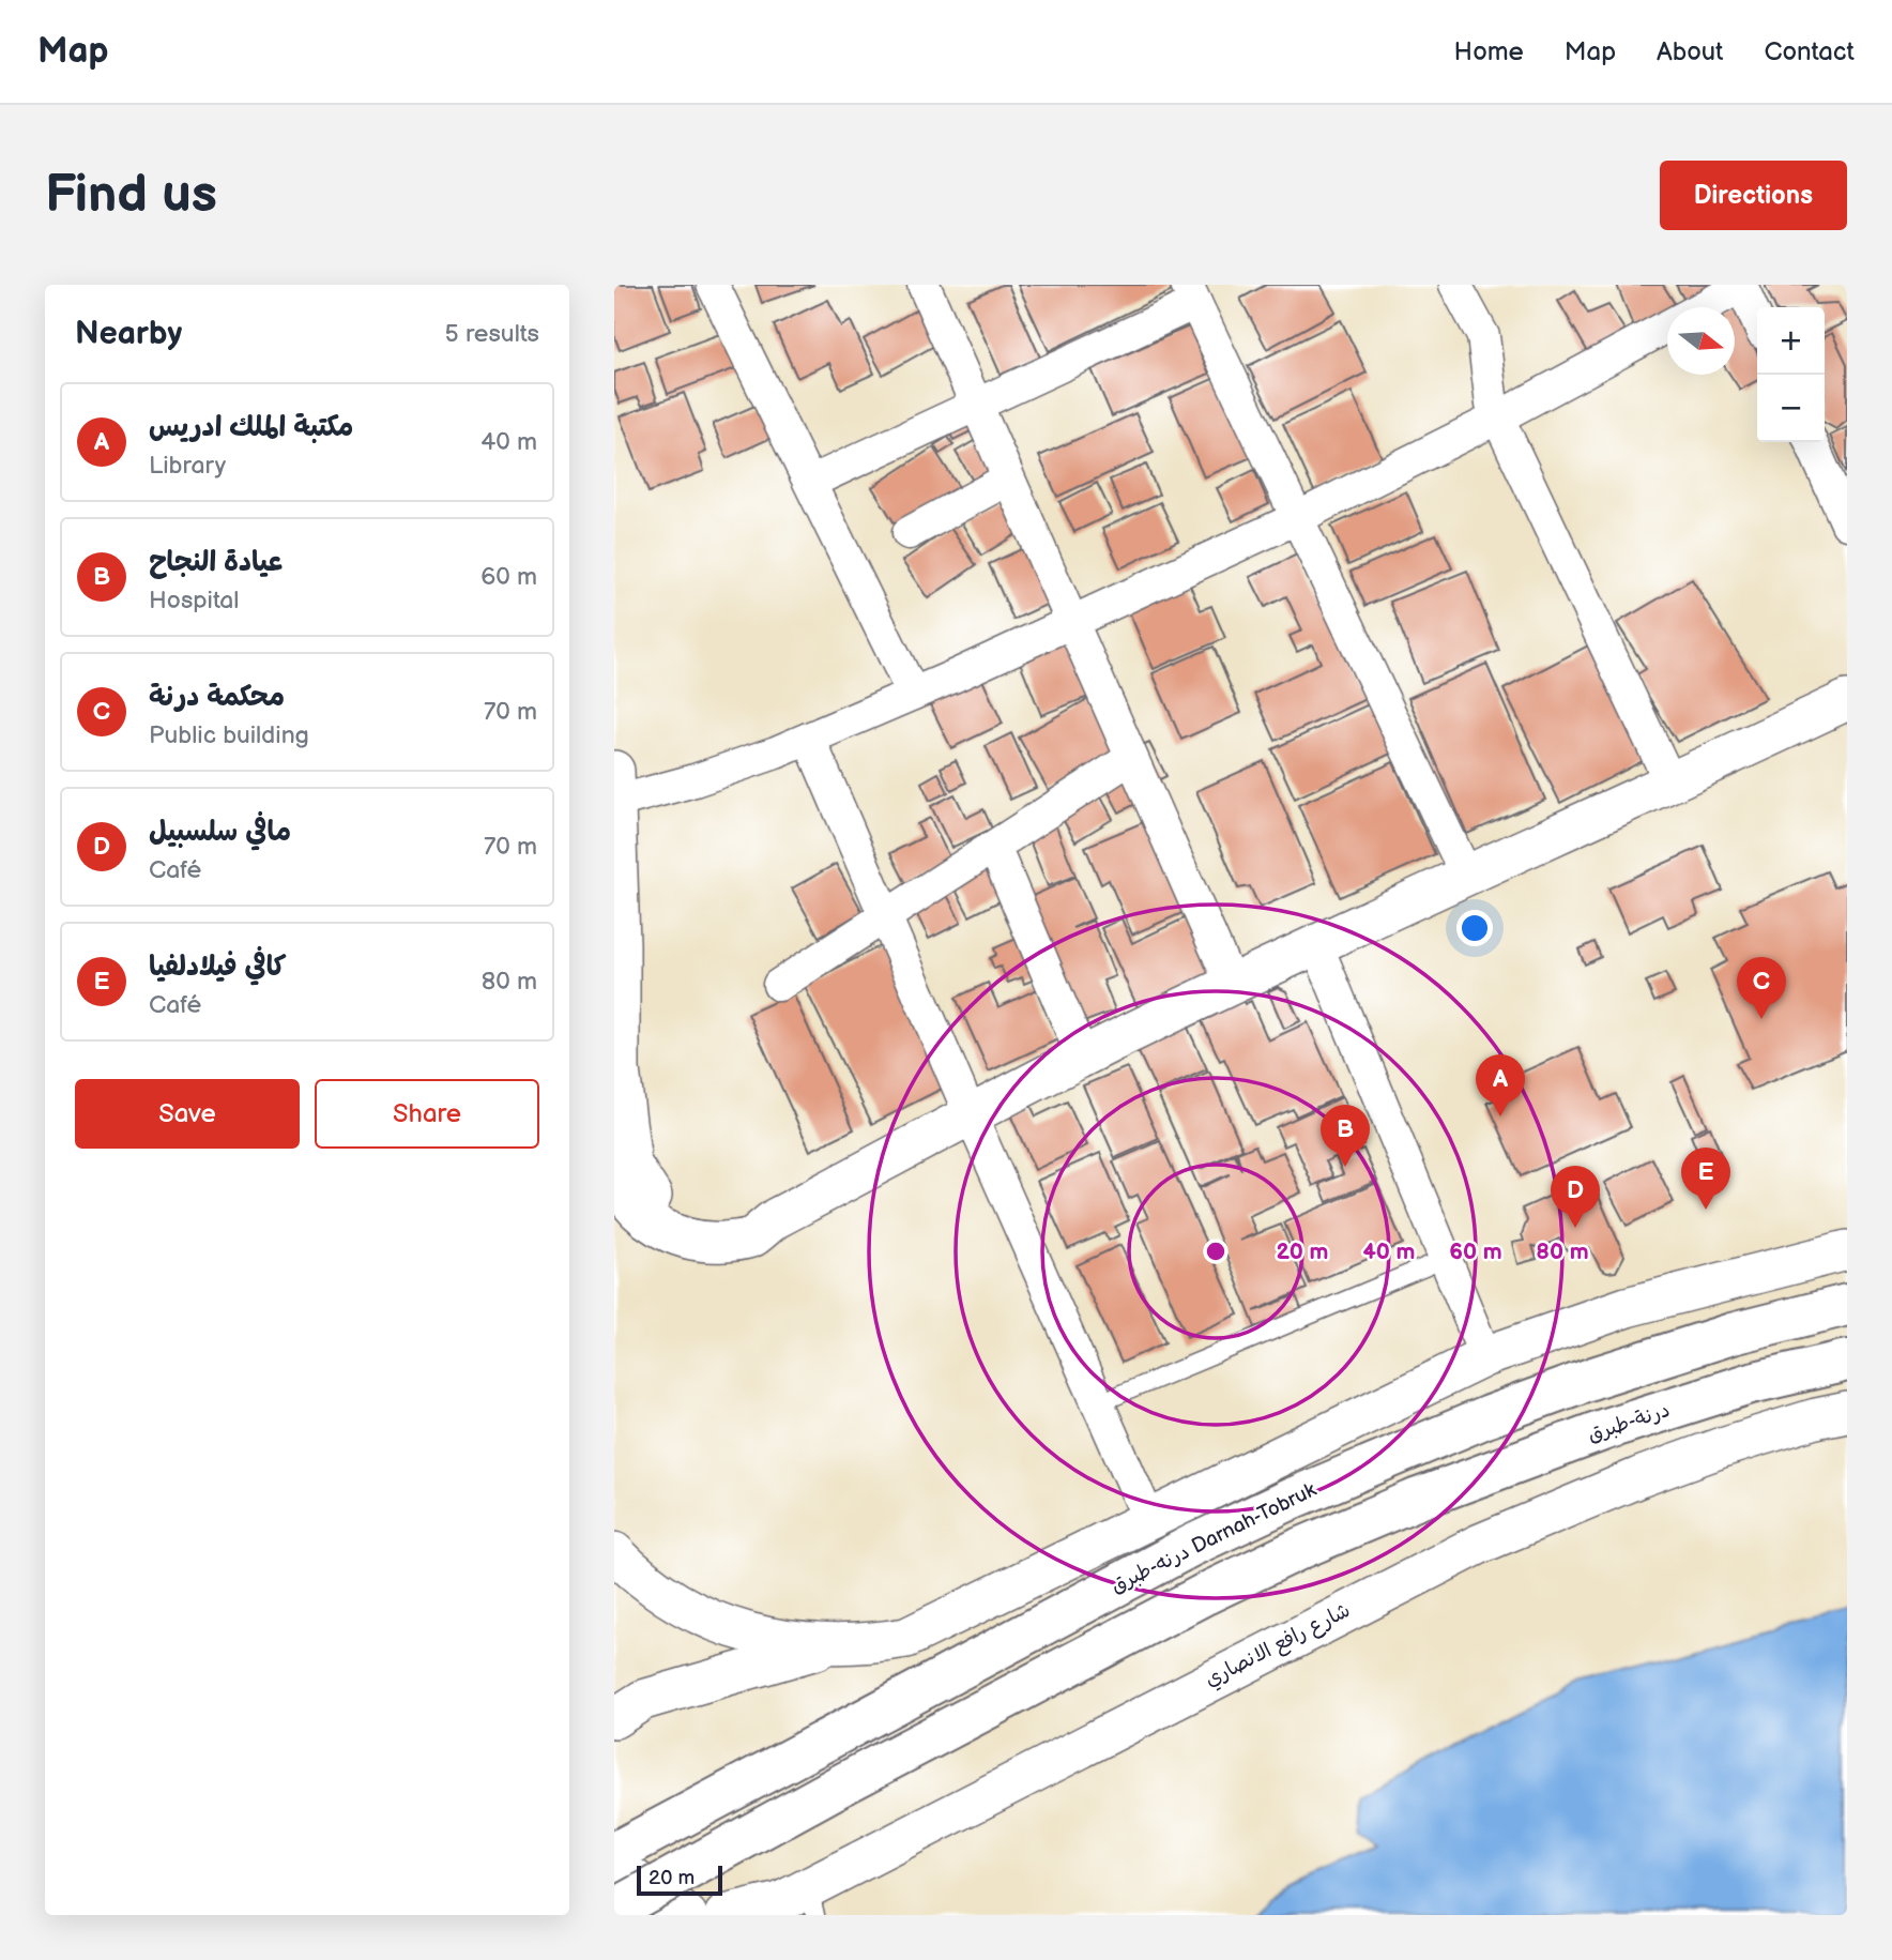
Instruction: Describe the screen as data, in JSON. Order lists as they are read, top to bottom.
{
  "streets": {
    "highway": ["درنة-طبرق", "درنه-طبرق Darnah-Tobruk"],
    "street": ["شارع رافع الانصاري"]
  },
  "scale_bar": "20 m",
  "north": "right",
  "page": {
    "header": "Map",
    "nav": [
      "Home",
      "Map",
      "About",
      "Contact"
    ],
    "buttons": [
      "Directions",
      ["Save", "Share"]
    ],
    "title": "Find us",
    "heading": ["Nearby", "5 results"],
    "map_buttons": ["+", "−"],
    "list": [
      {
        "mark": "A",
        "name": "مكتبة الملك ادريس",
        "note": "Library",
        "value": "40 m"
      },
      {
        "mark": "B",
        "name": "عيادة النجاح",
        "note": "Hospital",
        "value": "60 m"
      },
      {
        "mark": "C",
        "name": "محكمة درنة",
        "note": "Public building",
        "value": "70 m"
      },
      {
        "mark": "D",
        "name": "مافي سلسبيل",
        "note": "Café",
        "value": "70 m"
      },
      {
        "mark": "E",
        "name": "كافي فيلادلفيا",
        "note": "Café",
        "value": "80 m"
      }
    ],
    "pins": [
      "C",
      "A",
      "B",
      "E",
      "D"
    ],
    "scale": "20 m"
  },
  "rings": [
    "20 m",
    "40 m",
    "60 m",
    "80 m"
  ]
}
